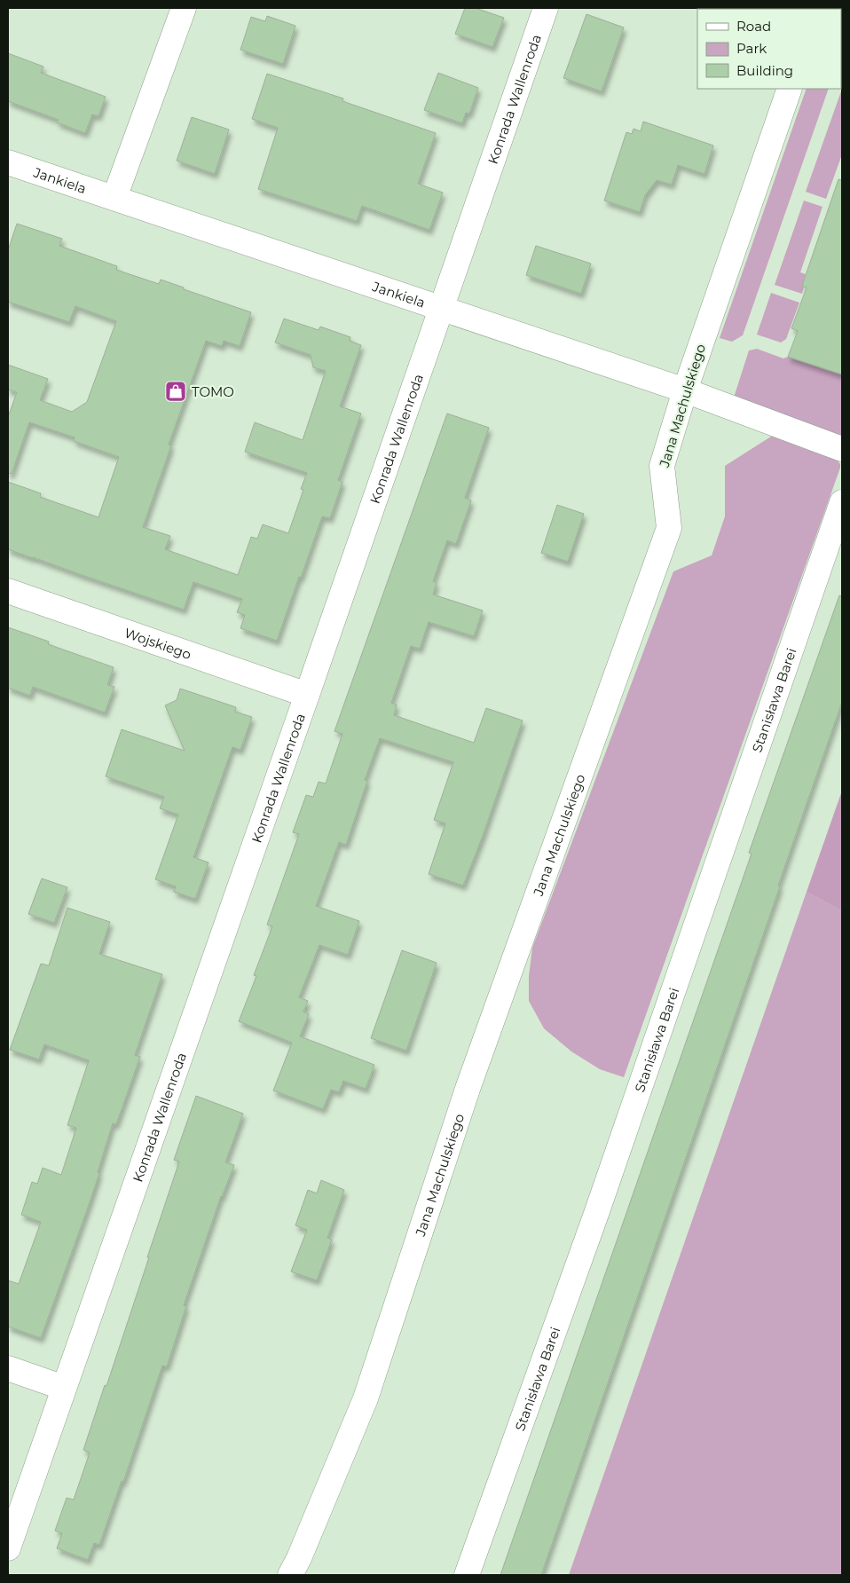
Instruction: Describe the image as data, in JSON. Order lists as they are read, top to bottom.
{
  "streets": {
    "street": [
      "Konrada Wallenroda",
      "Jankiela",
      "Jana Machulskiego",
      "Wojskiego",
      "Stanisława Barei"
    ]
  },
  "crossings": [
    ["Konrada Wallenroda", "Jankiela"],
    ["Konrada Wallenroda", "Wojskiego"],
    ["Jankiela", "Jana Machulskiego"]
  ],
  "places": {
    "shop": ["TOMO"]
  },
  "legend": ["Road", "Park", "Building"]
}
